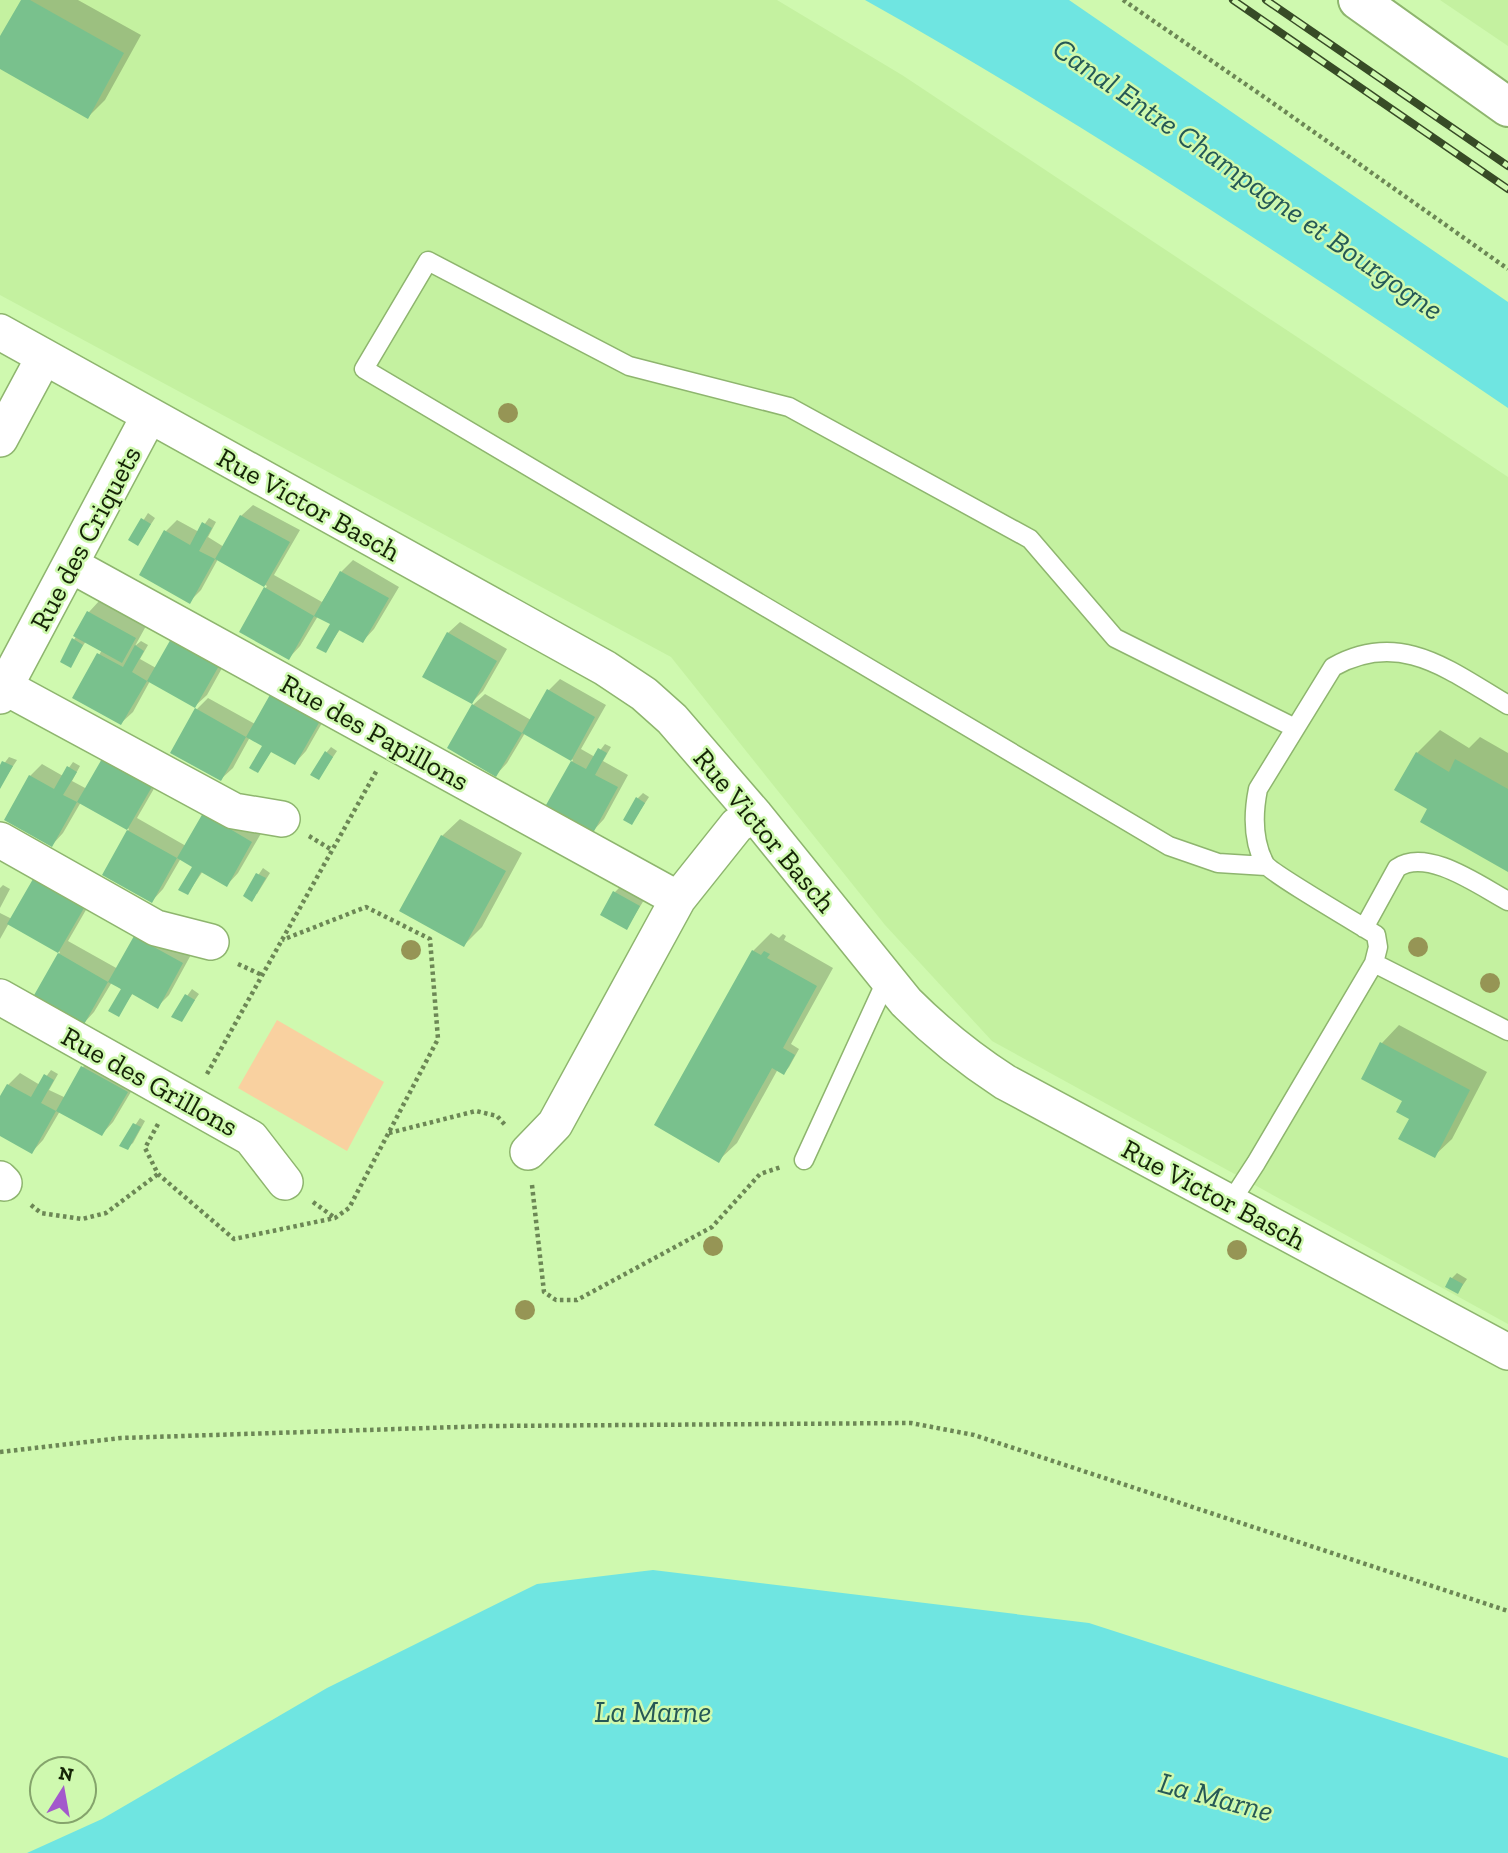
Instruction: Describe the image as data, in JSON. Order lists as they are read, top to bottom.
{
  "streets": {
    "street": [
      "Rue Victor Basch",
      "Rue des Criquets",
      "Rue des Papillons",
      "Rue des Grillons"
    ]
  },
  "crossings": [
    ["Rue Victor Basch", "Rue des Criquets"],
    ["Rue des Criquets", "Rue des Papillons"]
  ],
  "water": ["Canal Entre Champagne et Bourgogne", "La Marne"],
  "north": "top"
}
